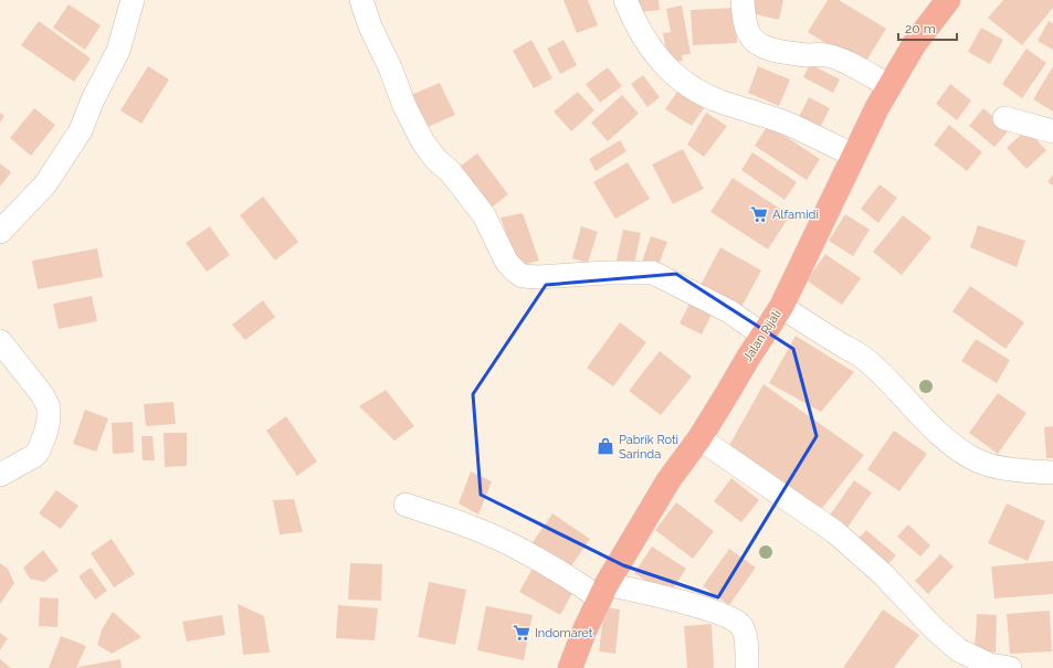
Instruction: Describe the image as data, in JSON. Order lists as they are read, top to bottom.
{
  "streets": {
    "highway": ["Jalan Rijali"]
  },
  "places": {
    "supermarket": ["Alfamidi", "Indomaret"],
    "shop": ["Pabrik Roti Sarinda"]
  },
  "scale_bar": "20 m"
}
